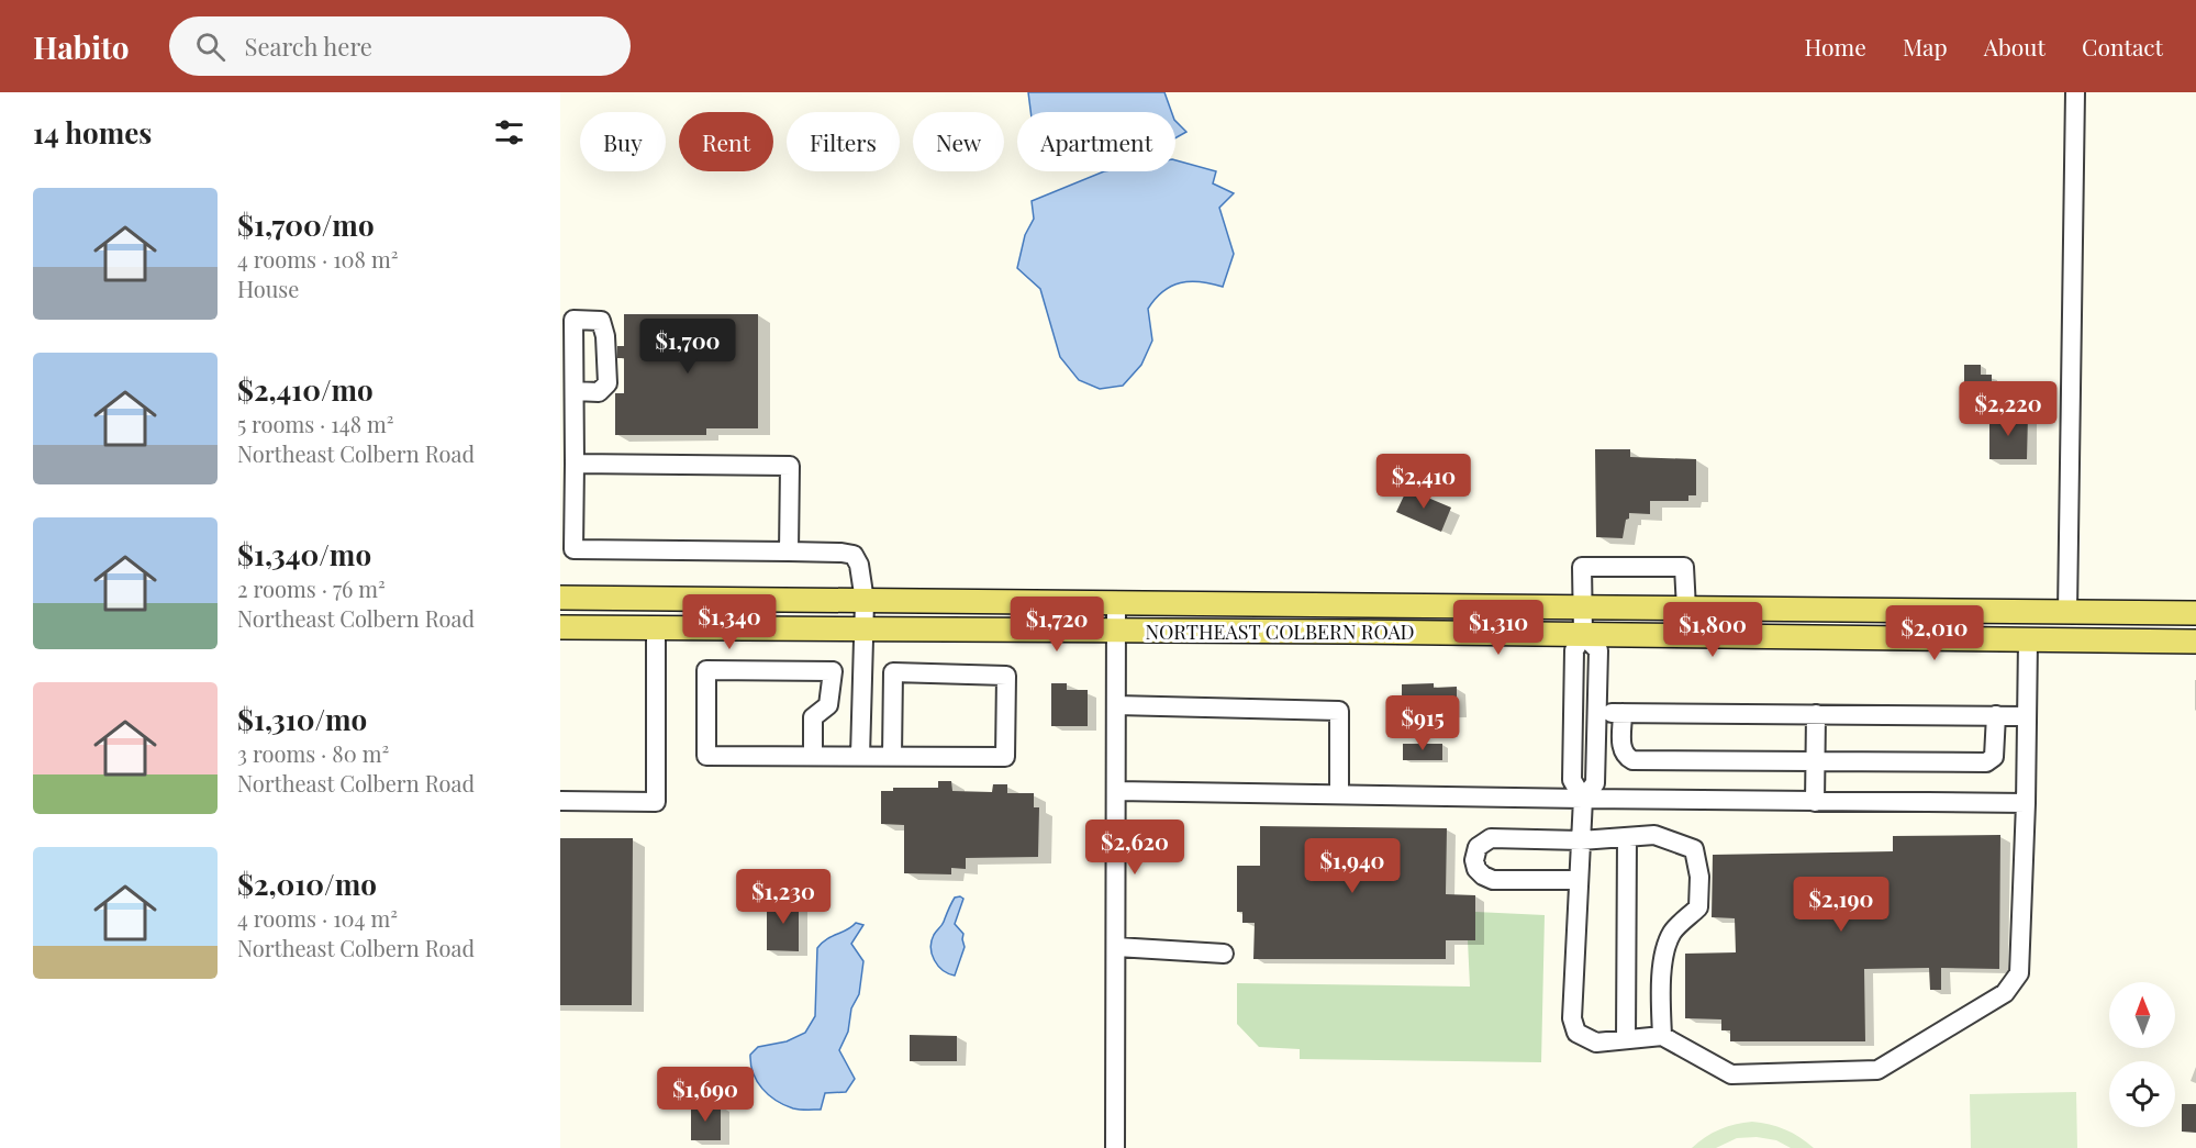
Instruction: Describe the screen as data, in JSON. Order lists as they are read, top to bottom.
{
  "streets": {
    "main road": ["NORTHEAST COLBERN ROAD"]
  },
  "north": "top",
  "page": {
    "header": "Habito",
    "search": "Search here",
    "nav": [
      "Home",
      "Map",
      "About",
      "Contact"
    ],
    "heading": "14 homes",
    "chip": [
      "Buy",
      "Rent",
      "Filters",
      "New",
      "Apartment"
    ],
    "list": [
      {
        "name": "$1,700/mo",
        "note": "4 rooms · 108 m² · House"
      },
      {
        "name": "$2,410/mo",
        "note": "5 rooms · 148 m² · Northeast Colbern Road"
      },
      {
        "name": "$1,340/mo",
        "note": "2 rooms · 76 m² · Northeast Colbern Road"
      },
      {
        "name": "$1,310/mo",
        "note": "3 rooms · 80 m² · Northeast Colbern Road"
      },
      {
        "name": "$2,010/mo",
        "note": "4 rooms · 104 m² · Northeast Colbern Road"
      }
    ],
    "price": [
      "$1,700",
      "$2,220",
      "$2,410",
      "$1,340",
      "$1,720",
      "$1,310",
      "$1,800",
      "$2,010",
      "$915",
      "$2,620",
      "$1,940",
      "$1,230",
      "$2,190",
      "$1,690"
    ]
  }
}
